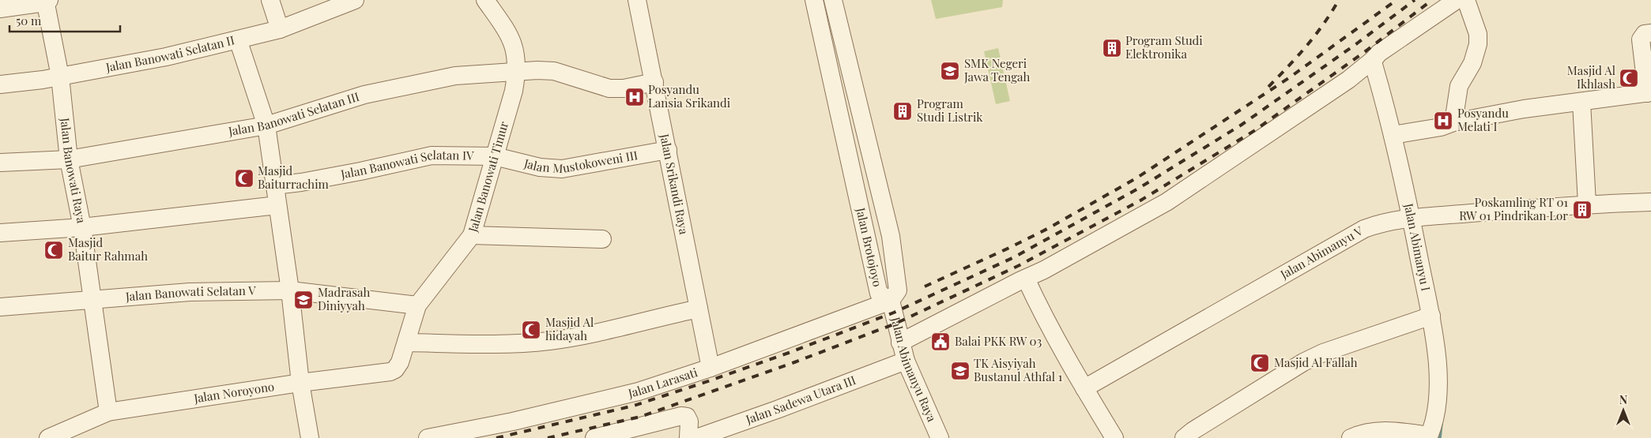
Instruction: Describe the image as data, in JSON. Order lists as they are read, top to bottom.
{
  "streets": {
    "street": [
      "Jalan Banowati Selatan II",
      "Jalan Banowati Selatan III",
      "Jalan Mustokoweni III",
      "Jalan Banowati Selatan IV",
      "Jalan Banowati Raya",
      "Jalan Banowati Timur",
      "Jalan Srikandi Raya",
      "Jalan Brotojoyo",
      "Jalan Abimanyu I",
      "Jalan Abimanyu V",
      "Jalan Banowati Selatan V",
      "Jalan Abimanyu Raya",
      "Jalan Larasati",
      "Jalan Noroyono",
      "Jalan Sadewa Utara III"
    ]
  },
  "crossings": [
    ["Jalan Banowati Selatan II", "Jalan Banowati Raya"],
    ["Jalan Banowati Selatan III", "Jalan Banowati Raya"],
    ["Jalan Banowati Selatan III", "Jalan Banowati Timur"],
    ["Jalan Banowati Selatan III", "Jalan Srikandi Raya"],
    ["Jalan Mustokoweni III", "Jalan Banowati Selatan IV"],
    ["Jalan Mustokoweni III", "Jalan Banowati Timur"],
    ["Jalan Mustokoweni III", "Jalan Srikandi Raya"],
    ["Jalan Banowati Selatan IV", "Jalan Banowati Timur"],
    ["Jalan Banowati Raya", "Jalan Banowati Selatan V"],
    ["Jalan Banowati Raya", "Jalan Noroyono"],
    ["Jalan Banowati Timur", "Jalan Banowati Selatan V"],
    ["Jalan Banowati Timur", "Jalan Noroyono"],
    ["Jalan Srikandi Raya", "Jalan Larasati"],
    ["Jalan Brotojoyo", "Jalan Abimanyu Raya"],
    ["Jalan Brotojoyo", "Jalan Larasati"],
    ["Jalan Abimanyu I", "Jalan Abimanyu V"],
    ["Jalan Abimanyu Raya", "Jalan Larasati"],
    ["Jalan Abimanyu Raya", "Jalan Sadewa Utara III"]
  ],
  "places": {
    "building": ["Program Studi Elektronika", "Program Studi Listrik", "Poskamling RT 01 RW 01 Pindrikan Lor"],
    "school or university": ["SMK Negeri Jawa Tengah", "Madrasah Diniyyah", "TK Aisyiyah Bustanul Athfal 1"],
    "mosque": [
      "Masjid Al Ikhlash",
      "Masjid Baiturrachim",
      "Masjid Baitur Rahmah",
      "Masjid Al hidayah",
      "Masjid Al Fallah"
    ],
    "hospital": ["Posyandu Lansia Srikandi", "Posyandu Melati I"],
    "public building": ["Balai PKK RW 03"]
  },
  "scale_bar": "50 m",
  "north": "top"
}
